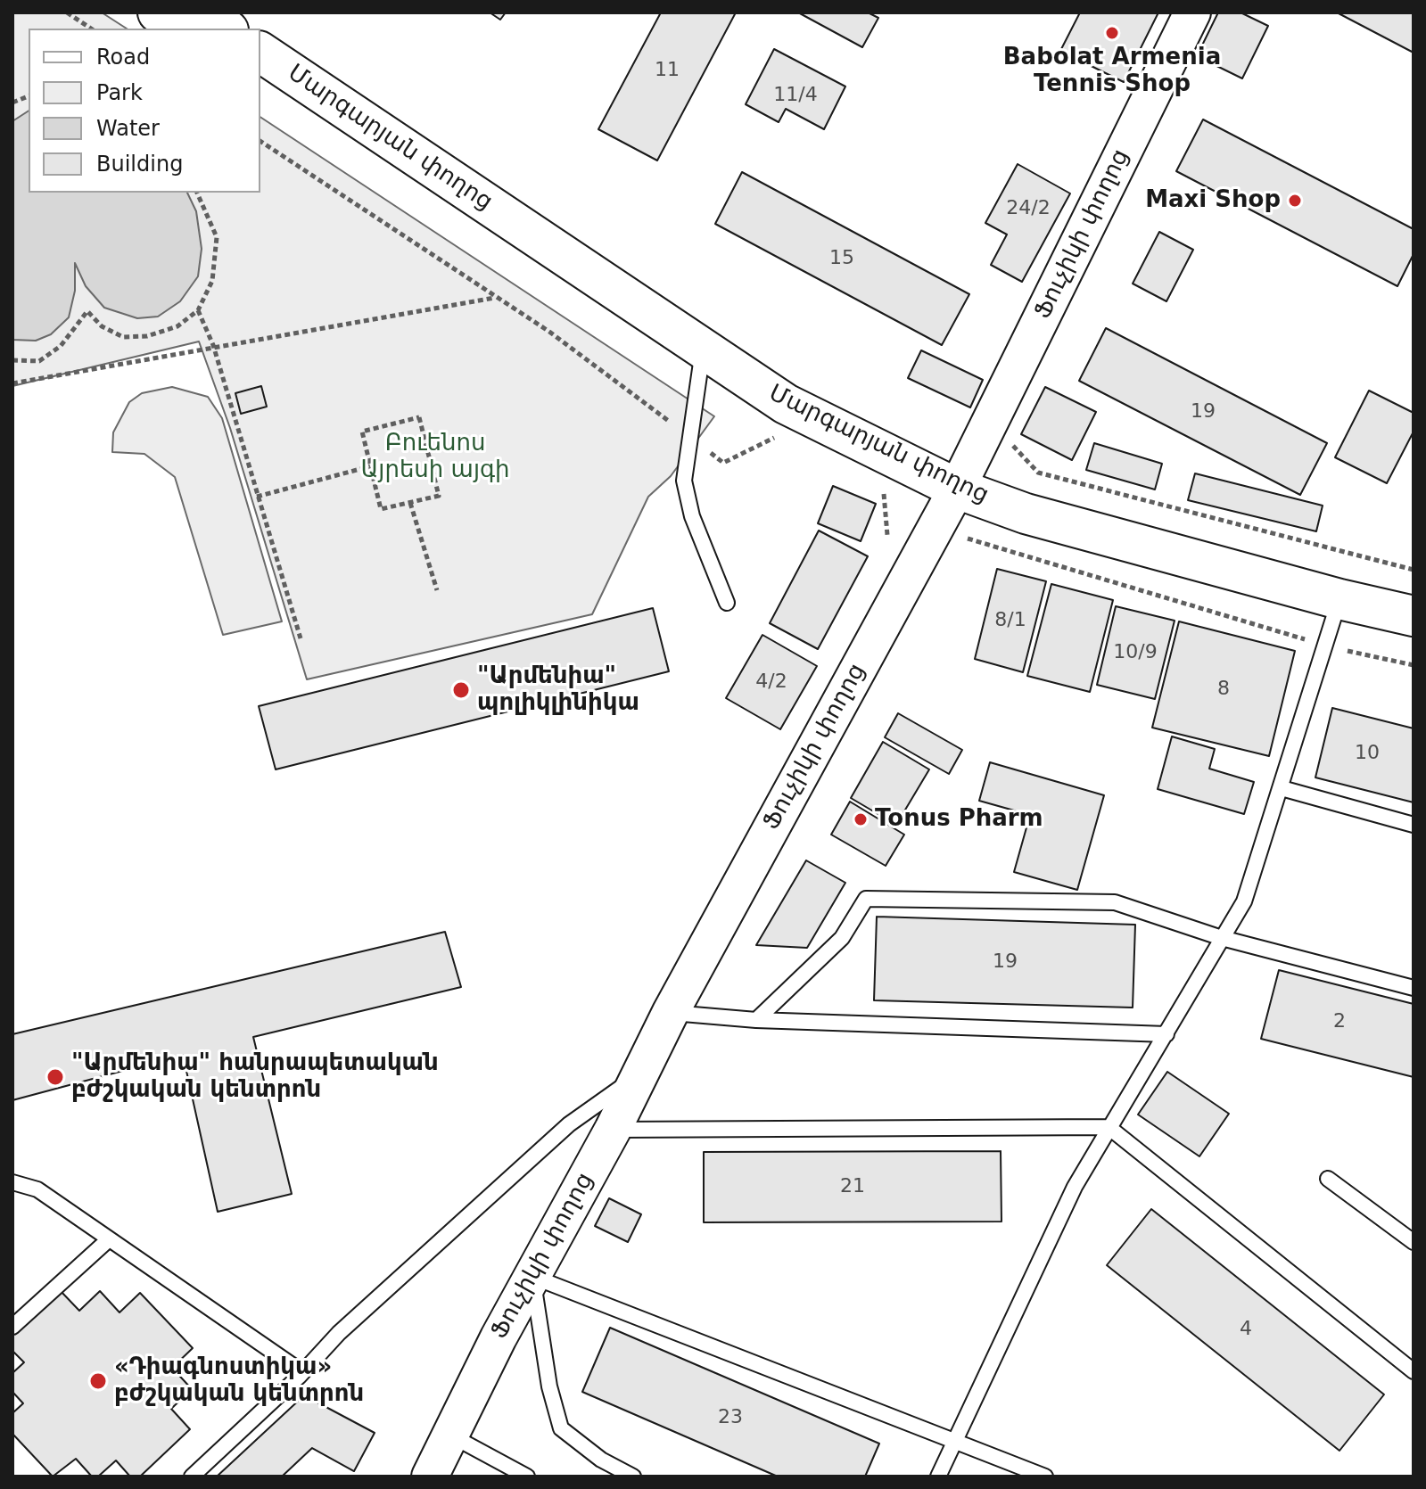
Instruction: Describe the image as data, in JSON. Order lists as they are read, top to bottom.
{
  "streets": {
    "main road": ["Մարգարյան փողոց"],
    "street": ["Ֆուչիկի փողոց"]
  },
  "crossings": [
    ["Մարգարյան փողոց", "Ֆուչիկի փողոց"]
  ],
  "parks": ["Բուենոս Այրեսի այգի"],
  "places": [
    "Babolat Armenia Tennis Shop",
    "Maxi Shop",
    "\"Արմենիա\" պոլիկլինիկա",
    "Tonus Pharm",
    "\"Արմենիա\" հանրապետական բժշկական կենտրոն",
    "«Դիագնոստիկա» բժշկական կենտրոն"
  ],
  "house_numbers": [
    "11",
    "11/4",
    "24/2",
    "15",
    "19",
    "8/1",
    "10/9",
    "4/2",
    "8",
    "10",
    "19",
    "2",
    "21",
    "4",
    "23"
  ],
  "legend": [
    "Road",
    "Park",
    "Water",
    "Building"
  ]
}
